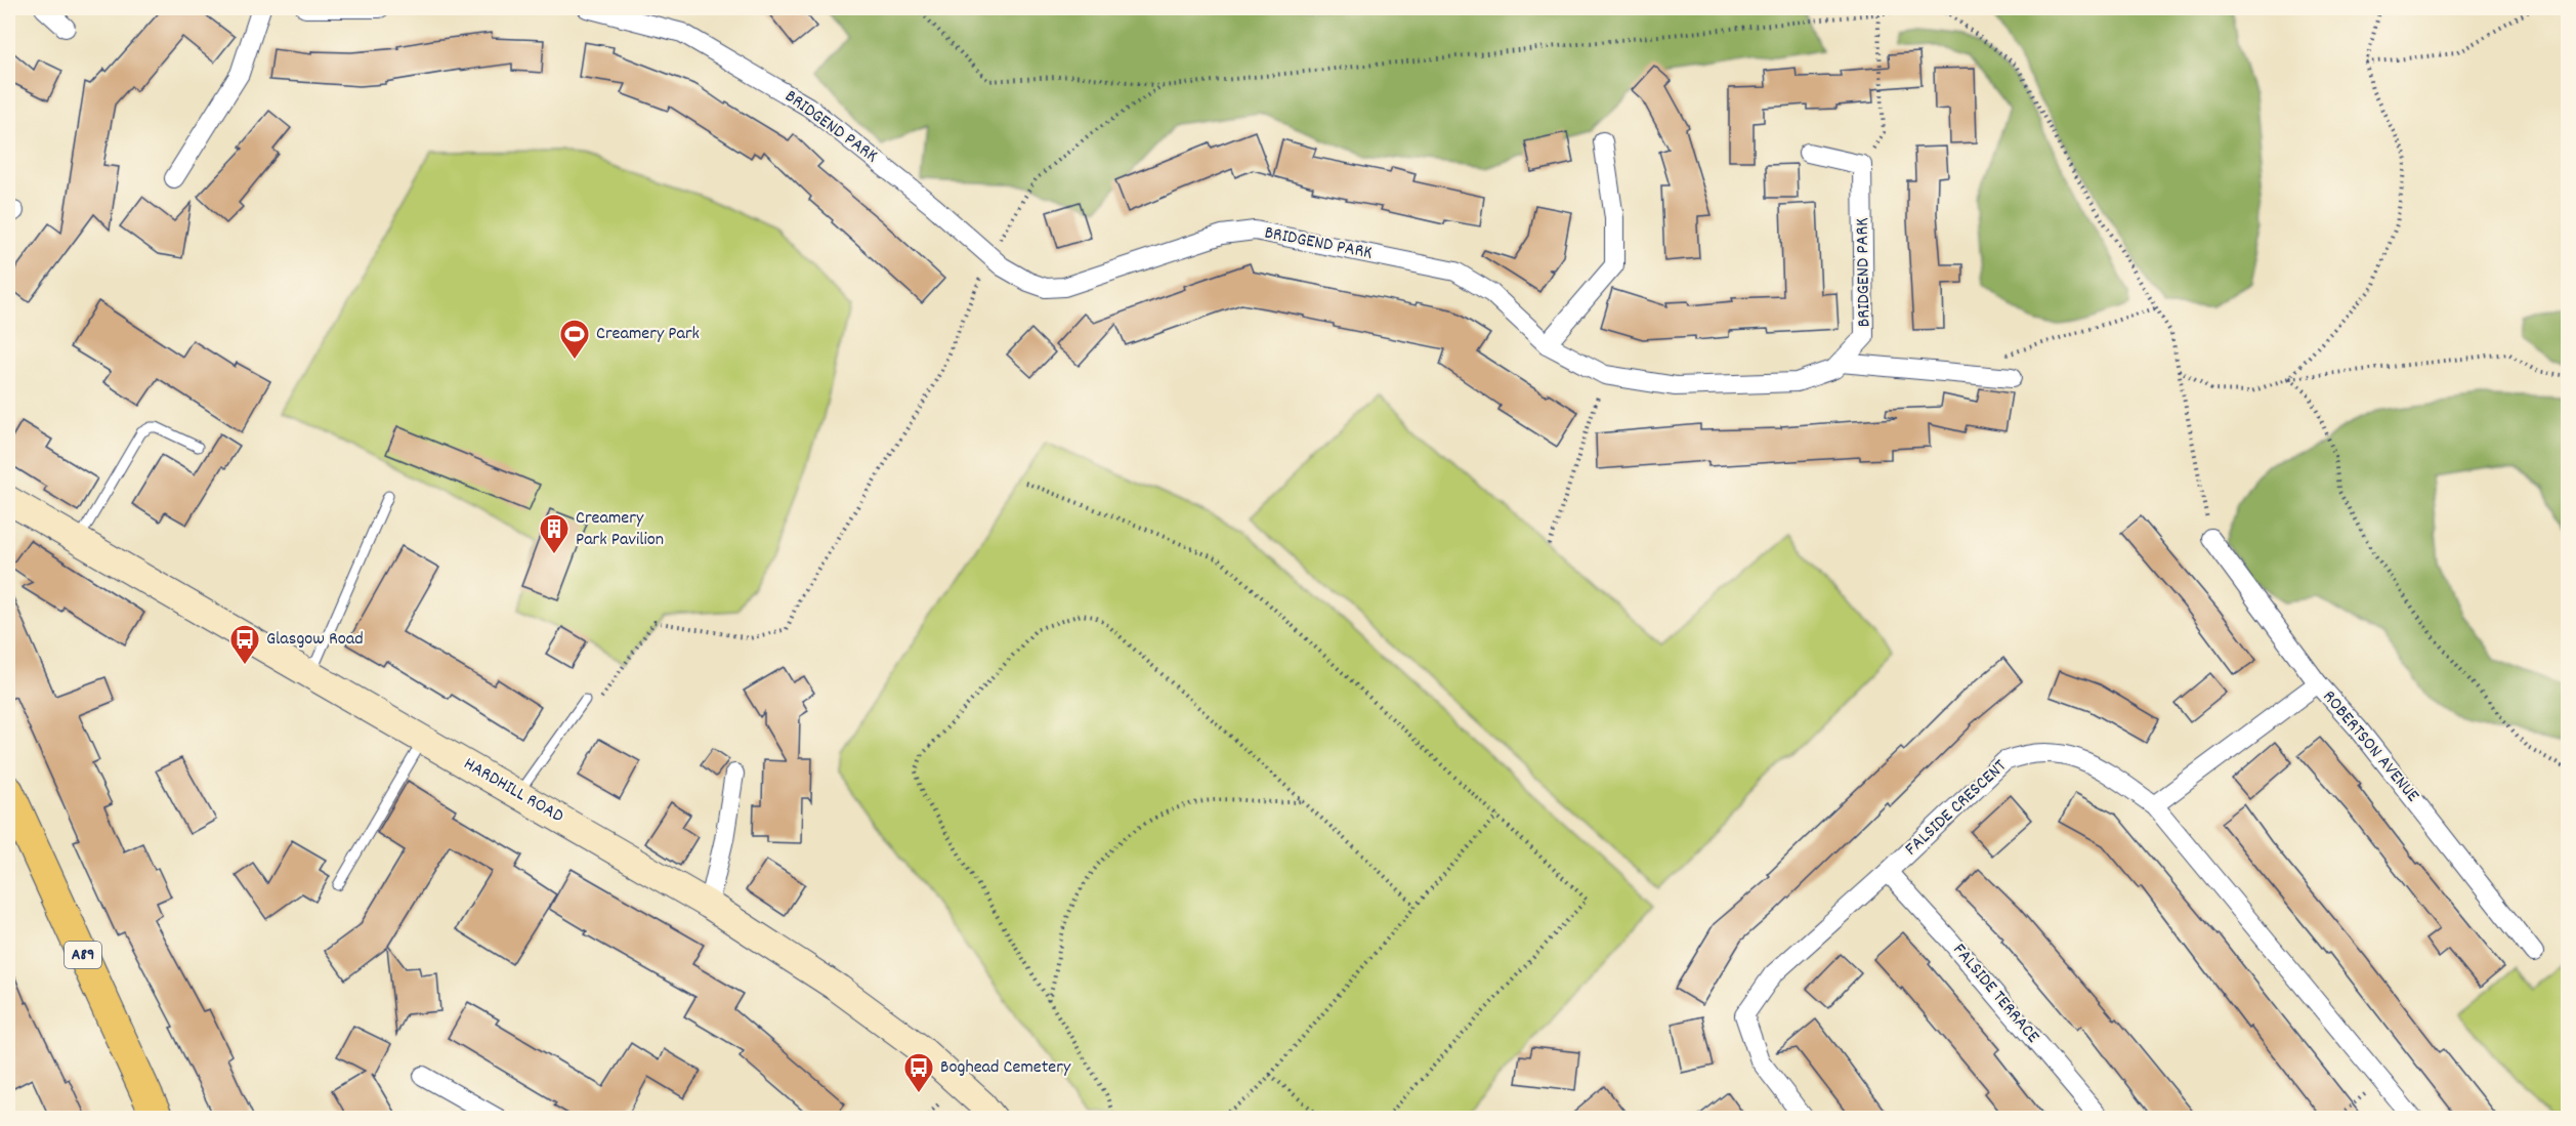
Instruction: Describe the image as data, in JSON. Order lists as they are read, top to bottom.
{
  "streets": {
    "main road": ["HARDHILL ROAD", "A89"],
    "street": [
      "BRIDGEND PARK",
      "ROBERTSON AVENUE",
      "FALSIDE CRESCENT",
      "FALSIDE TERRACE"
    ]
  },
  "crossings": [
    ["FALSIDE CRESCENT", "FALSIDE TERRACE"]
  ],
  "places": {
    "sports": ["Creamery Park"],
    "building": ["Creamery Park Pavilion"],
    "bus stop": ["Glasgow Road", "Boghead Cemetery"]
  }
}
